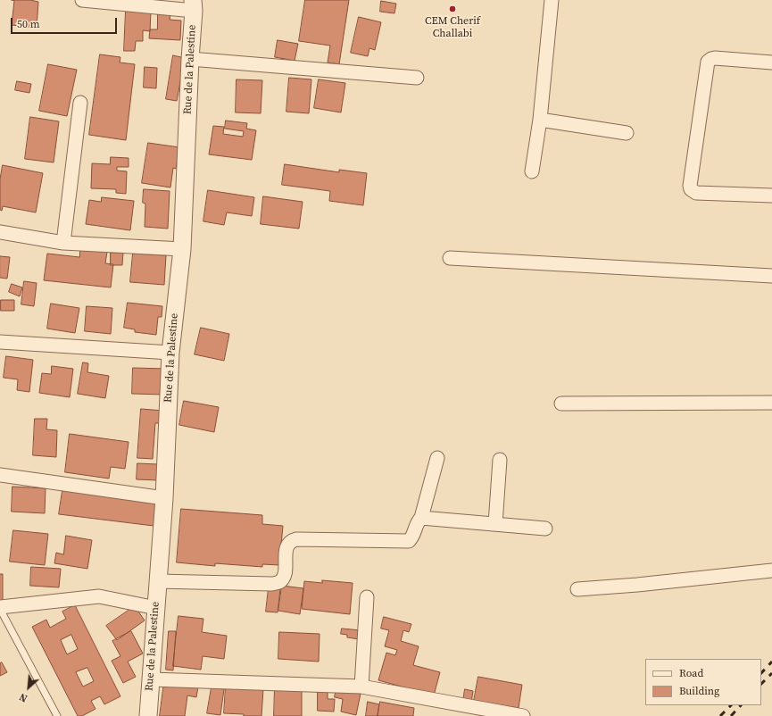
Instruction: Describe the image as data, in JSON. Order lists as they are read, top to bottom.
{
  "streets": {
    "street": ["Rue de la Palestine"]
  },
  "places": ["CEM Cherif Challabi"],
  "legend": ["Road", "Building"],
  "scale_bar": "50 m",
  "north": "bottom left"
}
